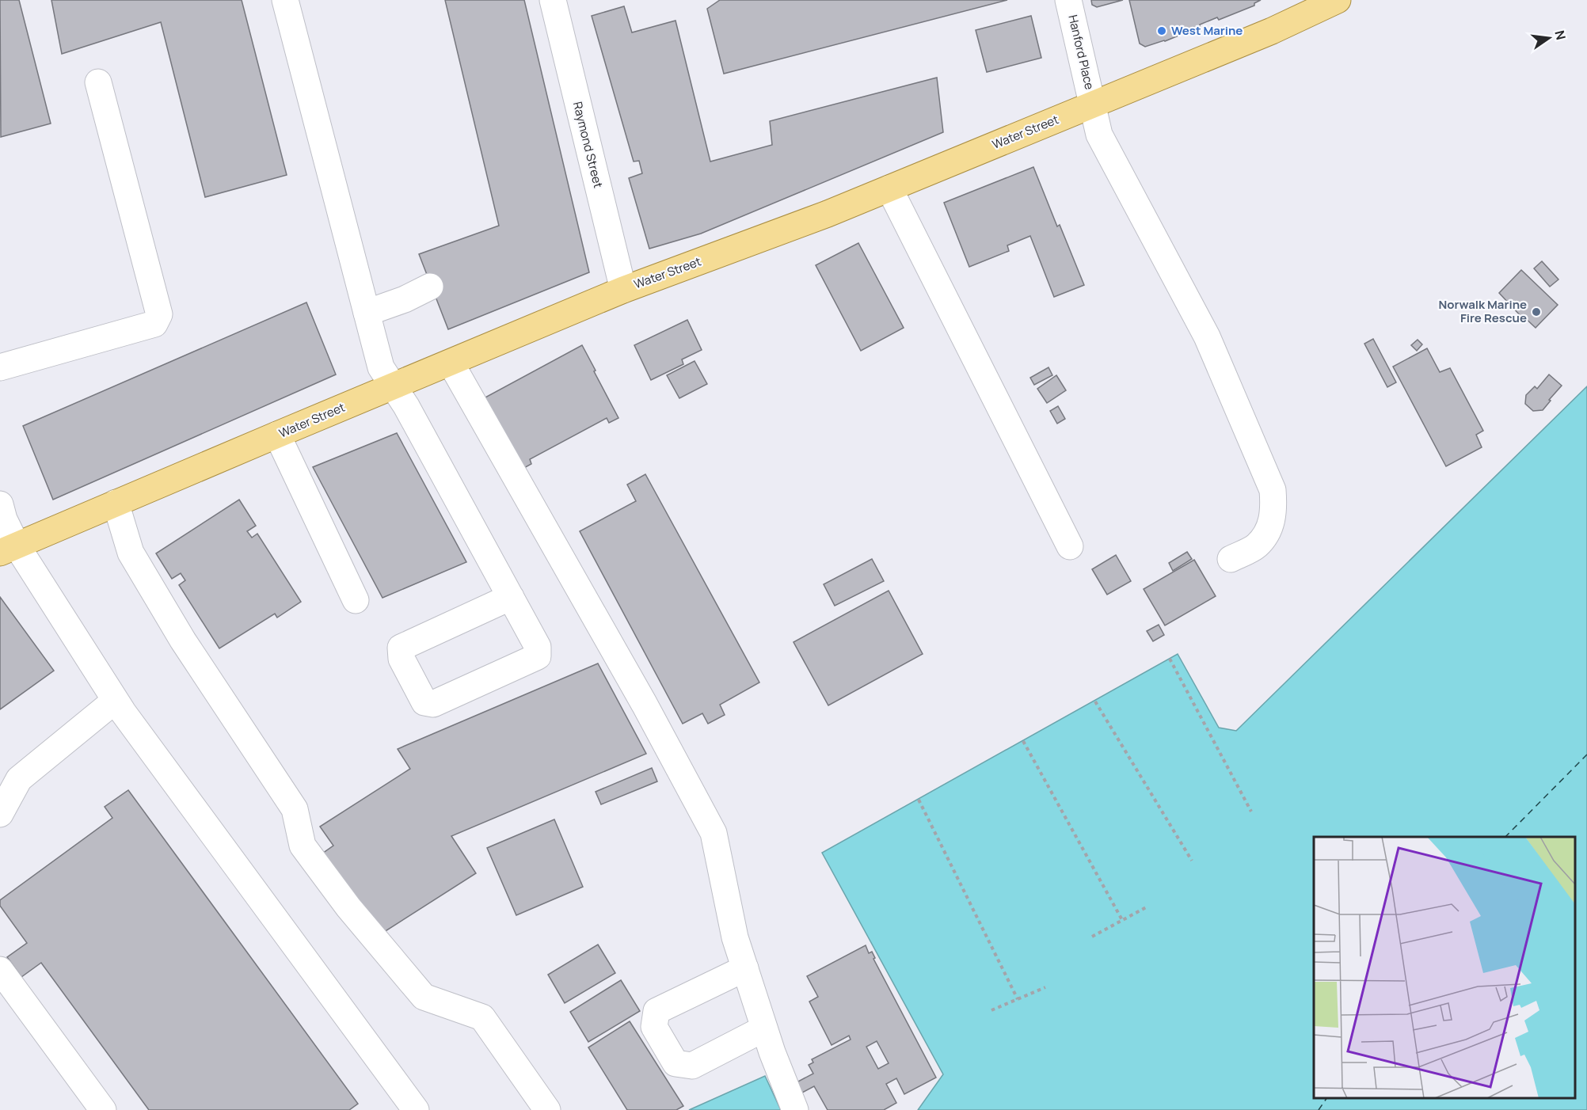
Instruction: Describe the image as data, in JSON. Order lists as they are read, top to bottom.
{
  "streets": {
    "main road": ["Water Street"],
    "street": ["Hanford Place", "Raymond Street"]
  },
  "crossings": [
    ["Hanford Place", "Water Street"],
    ["Water Street", "Raymond Street"]
  ],
  "places": ["West Marine", "Norwalk Marine Fire Rescue"],
  "north": "right"
}
